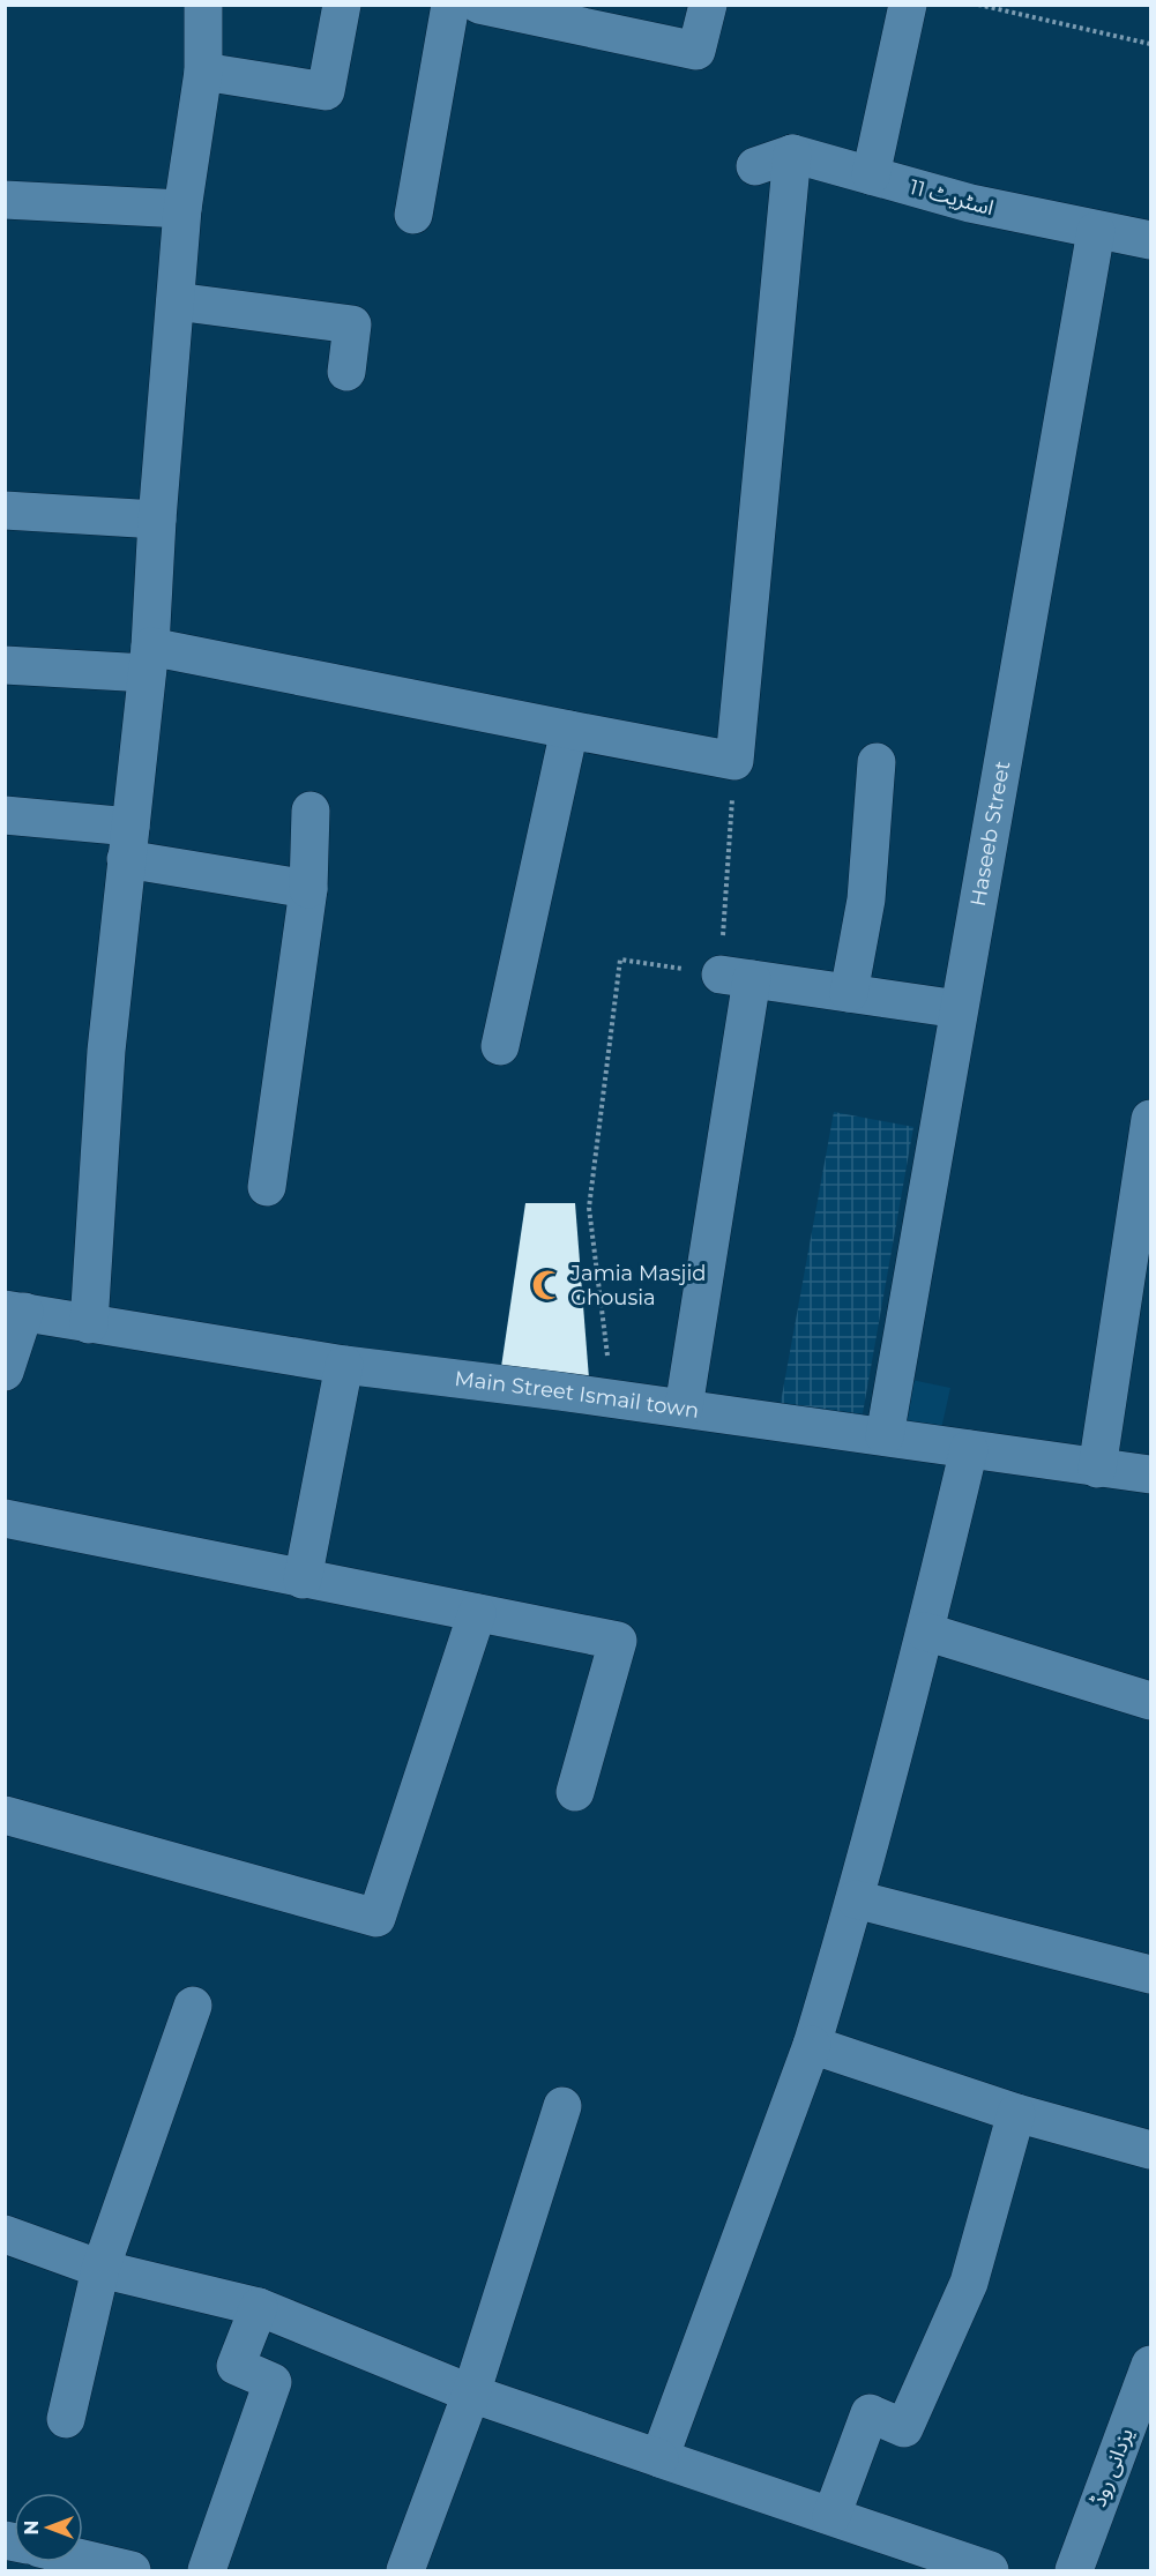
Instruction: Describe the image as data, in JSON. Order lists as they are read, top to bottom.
{
  "streets": {
    "street": [
      "اسٹریٹ 11",
      "Haseeb Street",
      "Main Street Ismail town",
      "یزدانی روڈ"
    ]
  },
  "crossings": [
    ["اسٹریٹ 11", "Haseeb Street"],
    ["Haseeb Street", "Main Street Ismail town"]
  ],
  "places": {
    "mosque": ["Jamia Masjid Ghousia"]
  },
  "north": "left"
}
